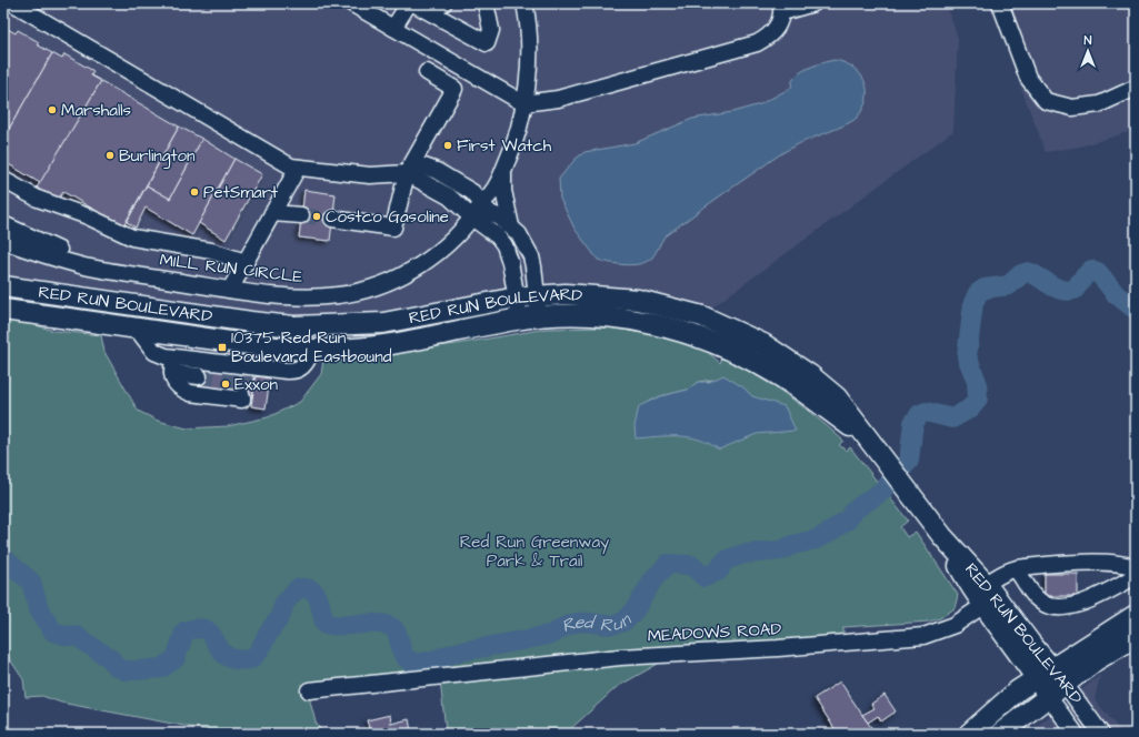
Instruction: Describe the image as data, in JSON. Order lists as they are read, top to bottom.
{
  "streets": {
    "main road": ["RED RUN BOULEVARD"],
    "street": ["MILL RUN CIRCLE", "MEADOWS ROAD"]
  },
  "crossings": [
    ["RED RUN BOULEVARD", "MEADOWS ROAD"]
  ],
  "water": ["Red Run"],
  "parks": ["Red Run Greenway Park & Trail"],
  "places": {
    "other": [
      "Marshalls",
      "First Watch",
      "Burlington",
      "PetSmart",
      "Costco Gasoline",
      "Exxon"
    ],
    "transit": ["10375 Red Run Boulevard Eastbound"]
  },
  "north": "top"
}
